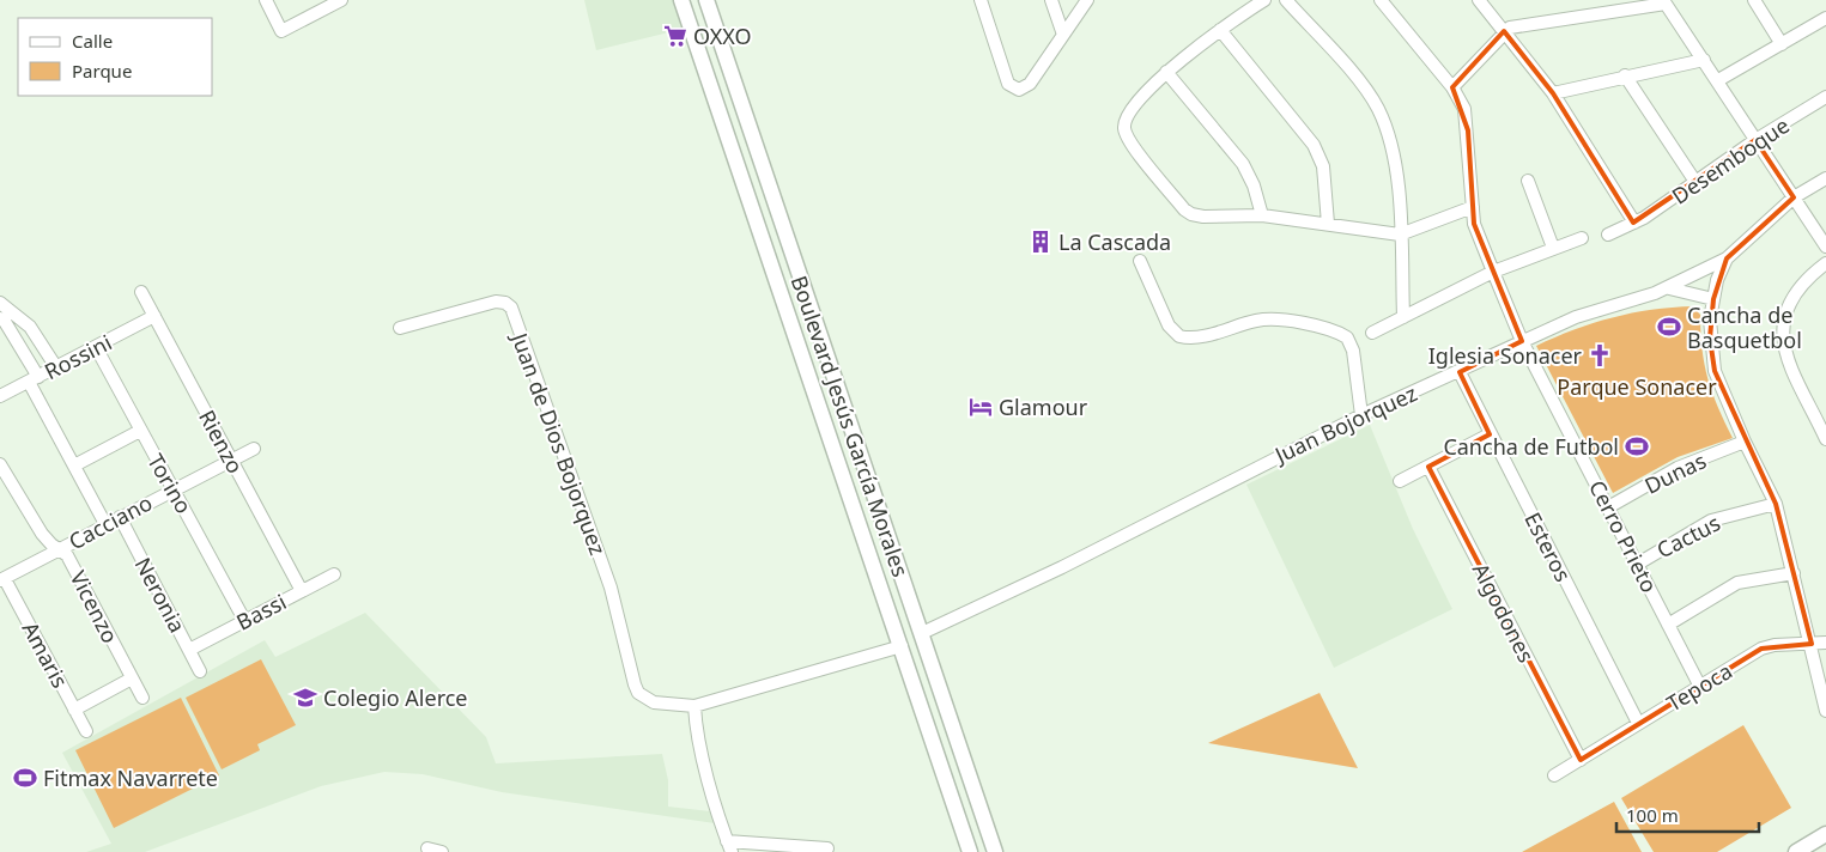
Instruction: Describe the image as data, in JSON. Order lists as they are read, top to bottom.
{
  "streets": {
    "main road": ["Boulevard Jesús García Morales"],
    "street": [
      "Desemboque",
      "Rossini",
      "Juan Bojorquez",
      "Rienzo",
      "Juan de Dios Bojorquez",
      "Dunas",
      "Torino",
      "Cacciano",
      "Cerro Prieto",
      "Cactus",
      "Esteros",
      "Neronia",
      "Vicenzo",
      "Bassi",
      "Algodones",
      "Amaris",
      "Tepoca"
    ]
  },
  "crossings": [
    ["Rossini", "Rienzo"],
    ["Rossini", "Torino"],
    ["Juan Bojorquez", "Boulevard Jesús García Morales"],
    ["Juan Bojorquez", "Cerro Prieto"],
    ["Juan Bojorquez", "Esteros"],
    ["Rienzo", "Cacciano"],
    ["Rienzo", "Bassi"],
    ["Dunas", "Cerro Prieto"],
    ["Torino", "Cacciano"],
    ["Torino", "Bassi"],
    ["Cacciano", "Neronia"],
    ["Cacciano", "Vicenzo"],
    ["Cacciano", "Amaris"],
    ["Cerro Prieto", "Cactus"],
    ["Cerro Prieto", "Tepoca"],
    ["Esteros", "Tepoca"],
    ["Neronia", "Bassi"],
    ["Algodones", "Tepoca"]
  ],
  "parks": ["Parque Sonacer"],
  "places": {
    "supermarket": ["OXXO"],
    "building": ["La Cascada"],
    "sports": ["Cancha de Basquetbol", "Cancha de Futbol", "Fitmax Navarrete"],
    "church": ["Iglesia Sonacer"],
    "hotel": ["Glamour"],
    "school or university": ["Colegio Alerce"]
  },
  "legend": ["Calle", "Parque"],
  "scale_bar": "100 m"
}
